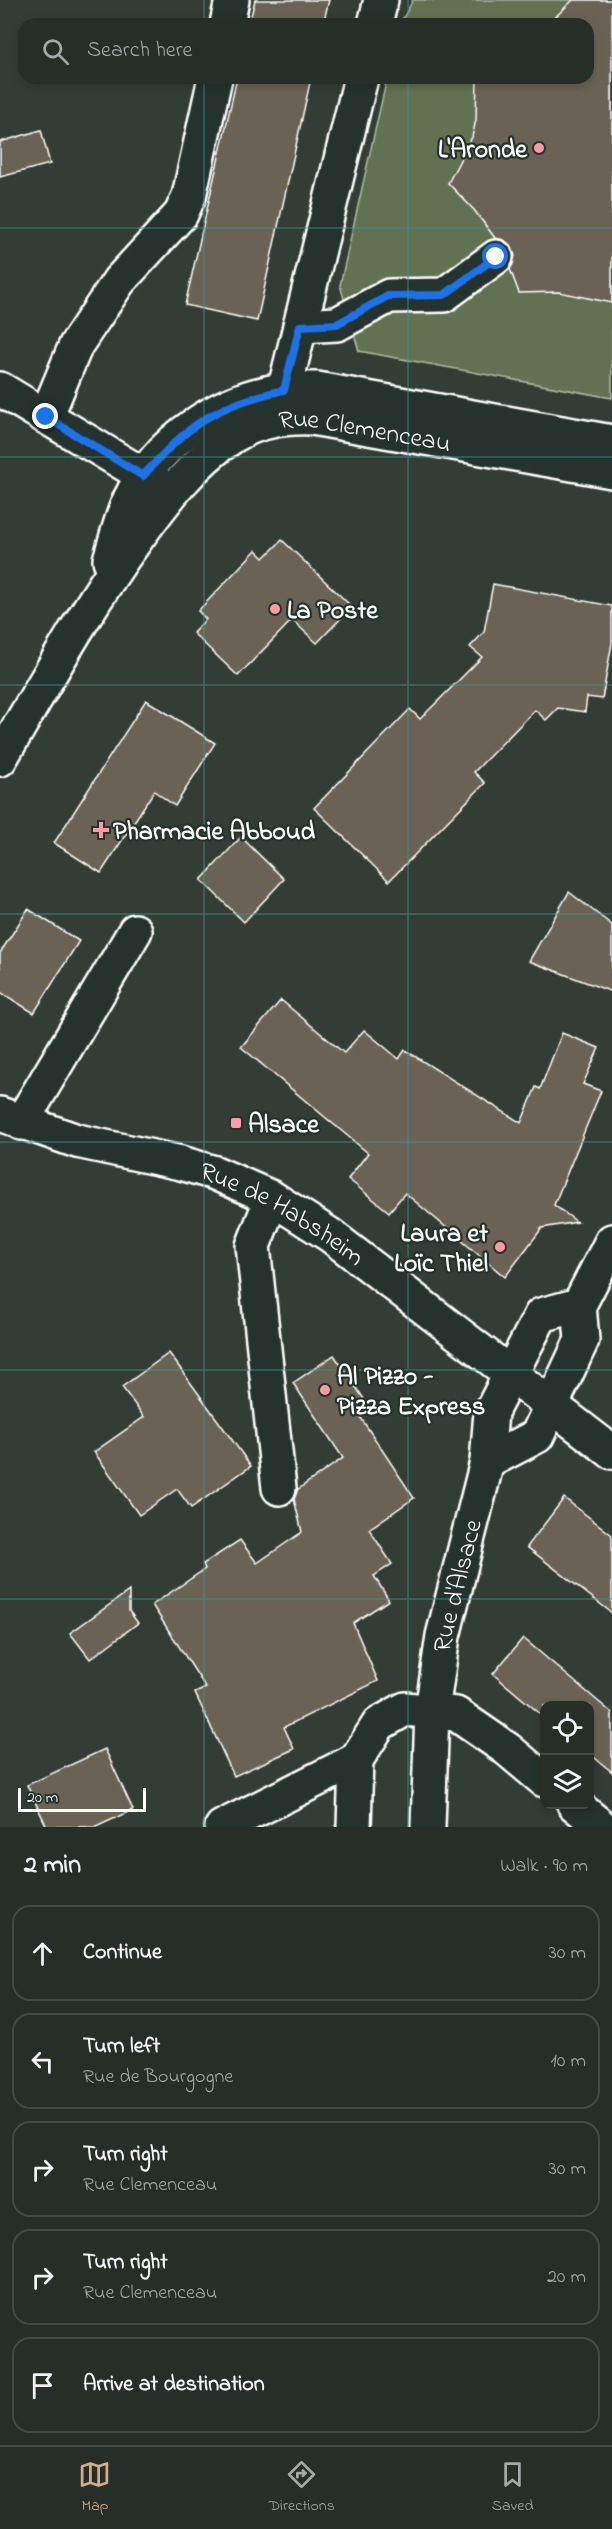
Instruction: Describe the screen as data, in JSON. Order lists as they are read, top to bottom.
{
  "streets": {
    "street": ["Rue Clemenceau", "Rue de Habsheim", "Rue d'Alsace"]
  },
  "crossings": [
    ["Rue de Habsheim", "Rue d'Alsace"]
  ],
  "places": {
    "other": [
      "L'Aronde",
      "La Poste",
      "Laura et Loïc Thiel",
      "Al Pizzo - Pizza Express"
    ],
    "health": ["Pharmacie Abboud"],
    "transit": ["Alsace"]
  },
  "scale_bar": "20 m",
  "page": {
    "search": "Search here",
    "scale": "20 m",
    "heading": ["2 min", "Walk · 90 m"],
    "list": [
      ["Continue", "30 m"],
      ["Turn left", "Rue de Bourgogne", "10 m"],
      ["Turn right", "Rue Clemenceau", "30 m"],
      ["Turn right", "Rue Clemenceau", "20 m"],
      "Arrive at destination"
    ],
    "nav": ["Map", "Directions", "Saved"]
  }
}
